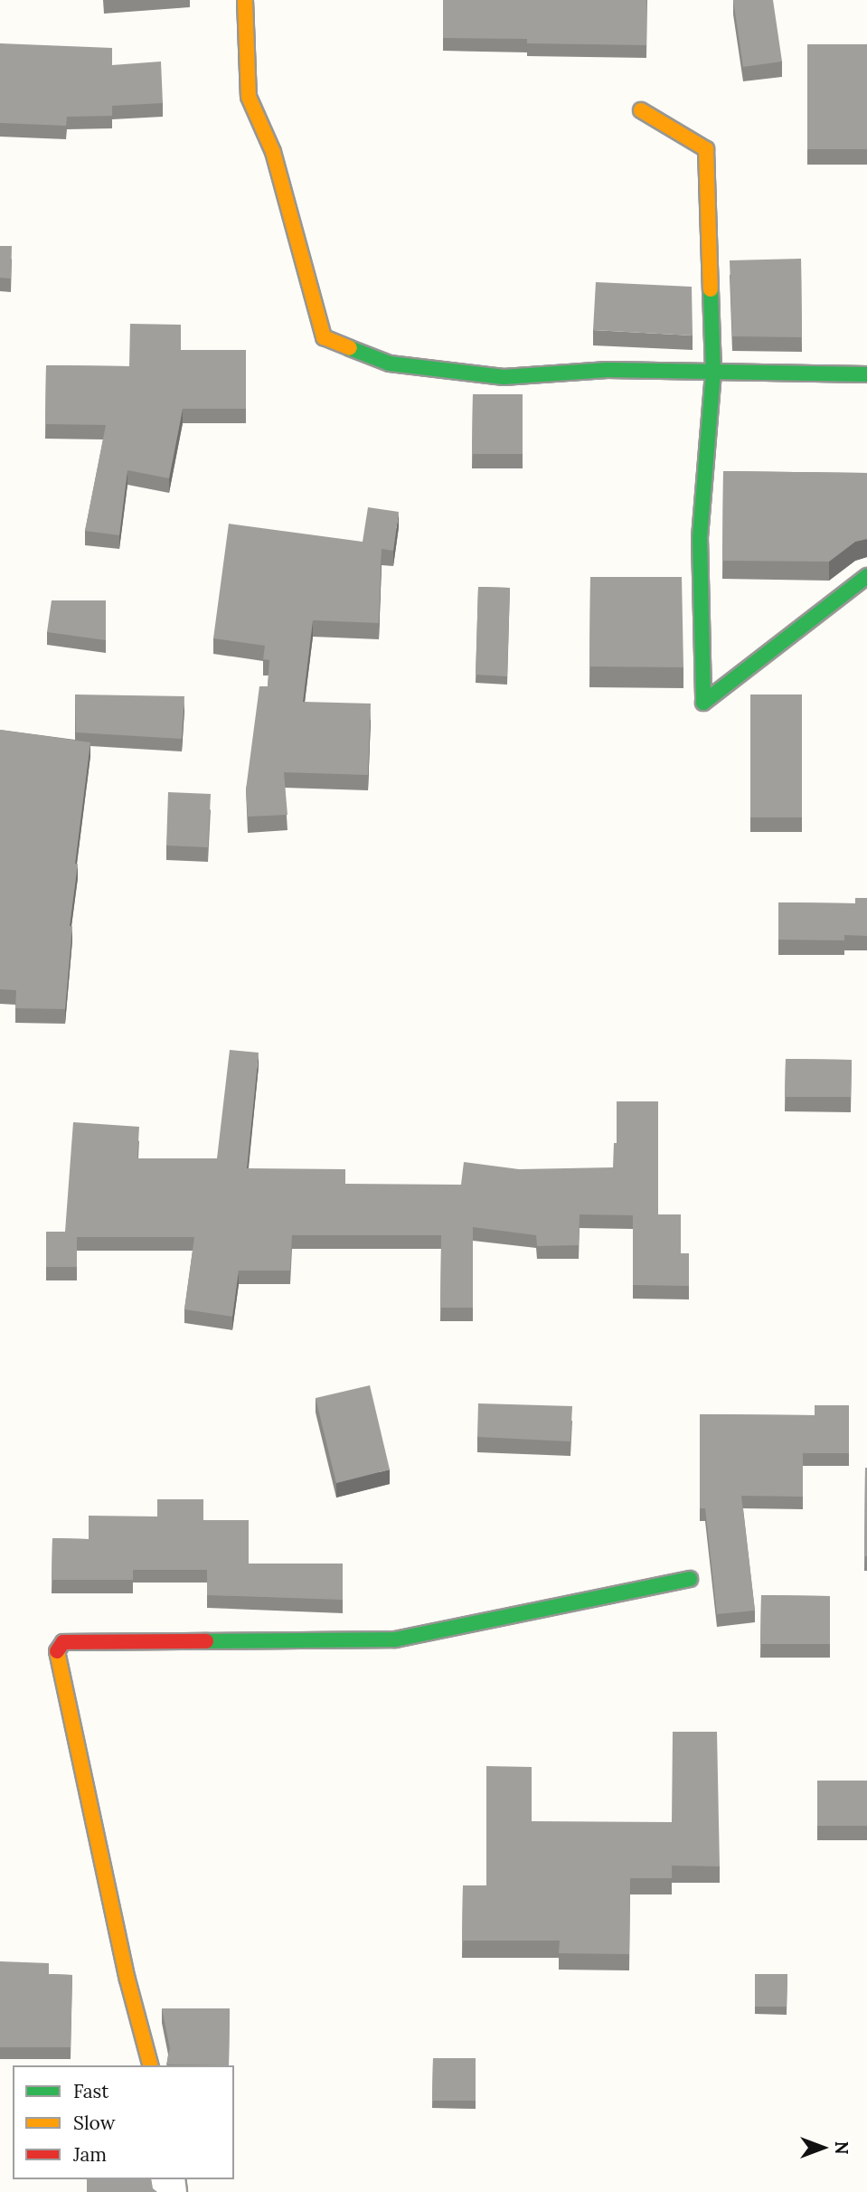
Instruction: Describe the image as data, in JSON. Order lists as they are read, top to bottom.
{
  "legend": ["Fast", "Slow", "Jam"],
  "north": "right"
}
